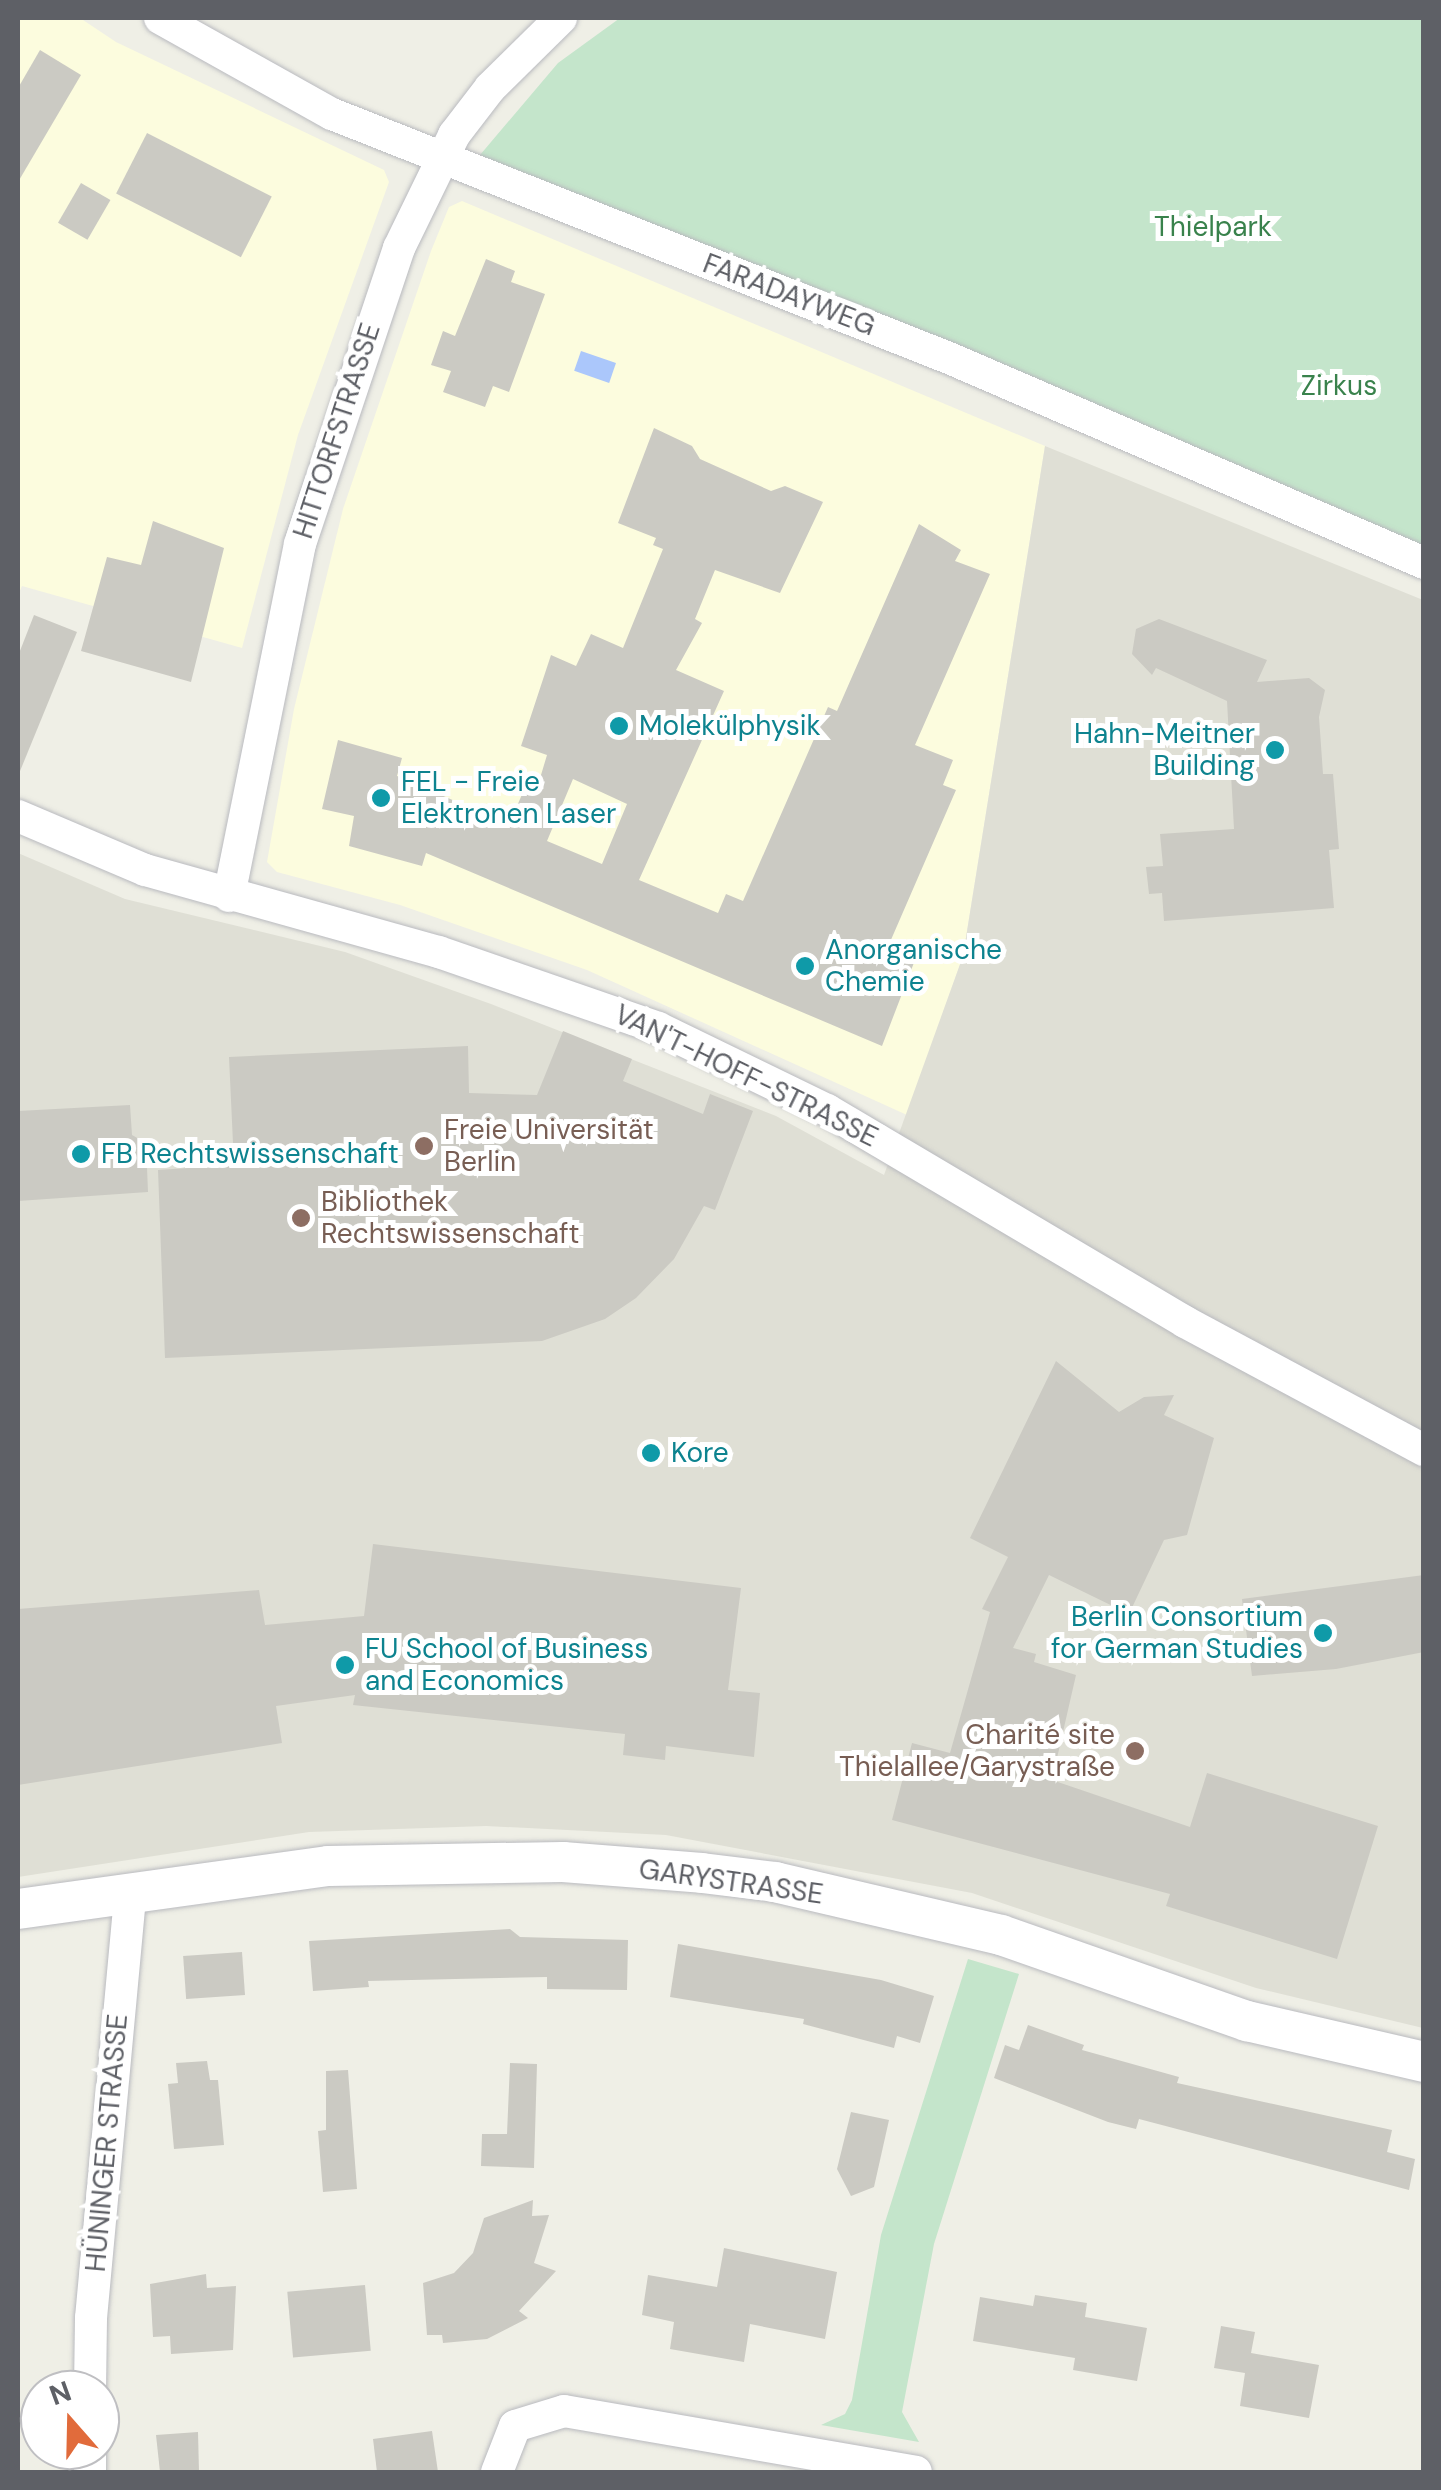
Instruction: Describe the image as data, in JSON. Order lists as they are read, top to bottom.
{
  "streets": {
    "street": [
      "FARADAYWEG",
      "HITTORFSTRASSE",
      "VAN'T-HOFF-STRASSE",
      "GARYSTRASSE",
      "HÜNINGER STRASSE"
    ]
  },
  "crossings": [
    ["FARADAYWEG", "HITTORFSTRASSE"],
    ["HITTORFSTRASSE", "VAN'T-HOFF-STRASSE"],
    ["GARYSTRASSE", "HÜNINGER STRASSE"]
  ],
  "parks": ["Thielpark", "Zirkus"],
  "places": [
    "Molekülphysik",
    "Hahn-Meitner Building",
    "FEL - Freie Elektronen Laser",
    "Anorganische Chemie",
    "Freie Universität Berlin",
    "FB Rechtswissenschaft",
    "Bibliothek Rechtswissenschaft",
    "Kore",
    "Berlin Consortium for German Studies",
    "FU School of Business and Economics",
    "Charité site Thielallee/Garystraße"
  ],
  "north": "top"
}
